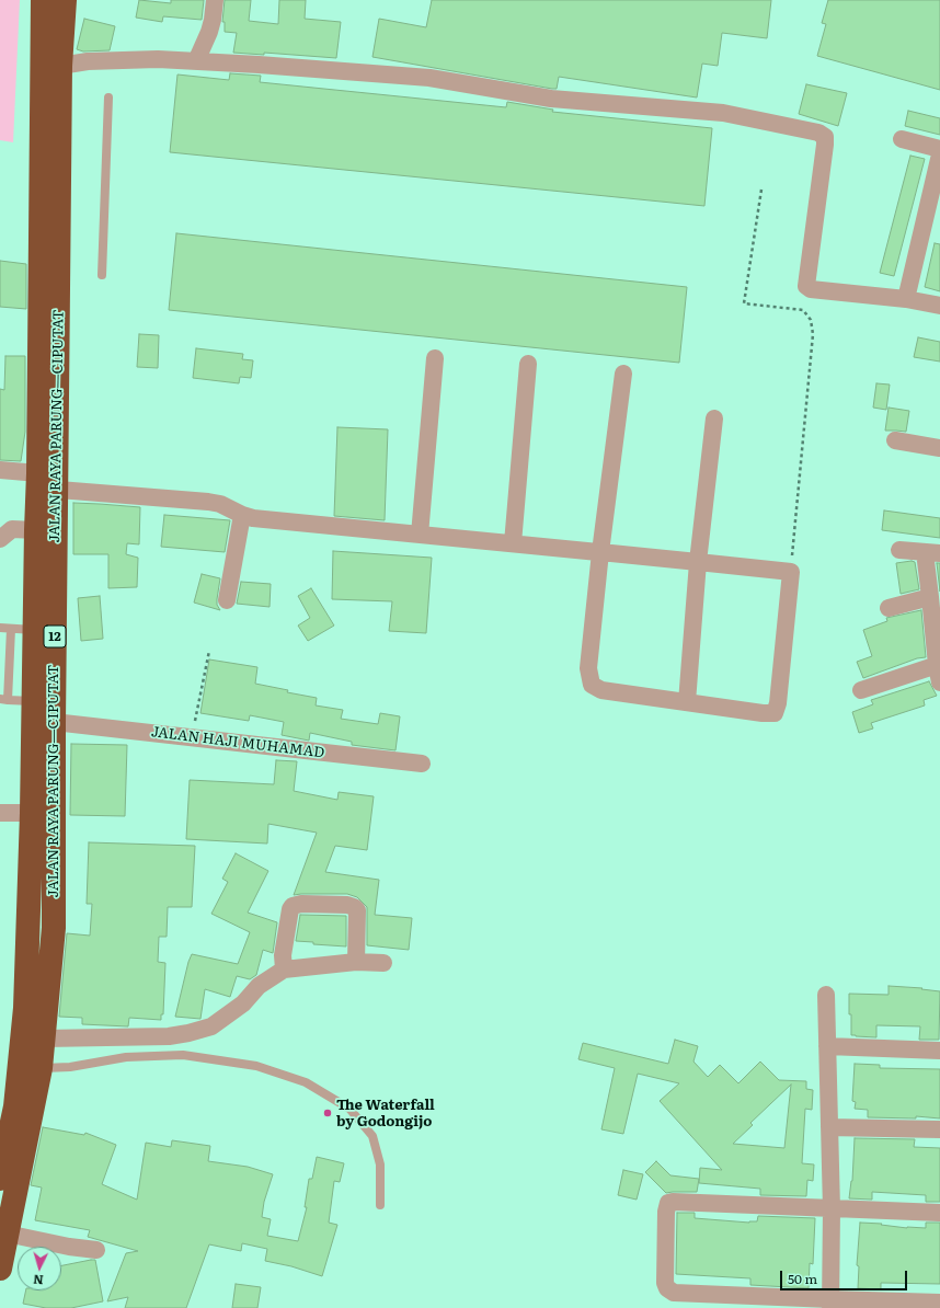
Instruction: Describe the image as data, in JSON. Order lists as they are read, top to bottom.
{
  "streets": {
    "highway": ["JALAN RAYA PARUNG—CIPUTAT", "12"],
    "street": ["JALAN HAJI MUHAMAD"]
  },
  "crossings": [
    ["JALAN RAYA PARUNG—CIPUTAT", "JALAN HAJI MUHAMAD"]
  ],
  "places": ["The Waterfall by Godongijo"],
  "scale_bar": "50 m",
  "north": "bottom"
}
